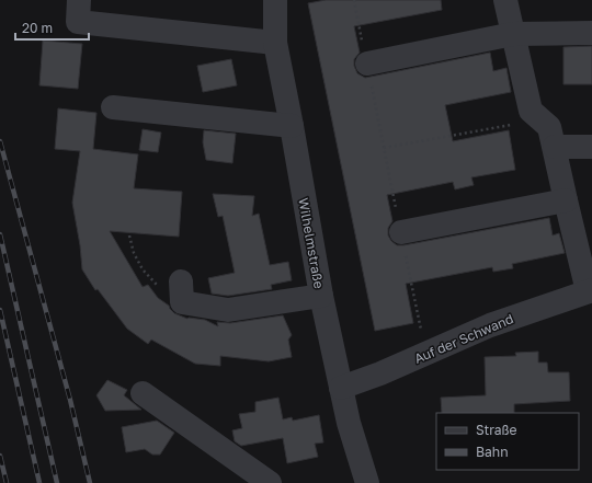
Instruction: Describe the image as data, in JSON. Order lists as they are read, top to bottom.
{
  "streets": {
    "street": ["Wilhelmstraße", "Auf der Schwand"]
  },
  "crossings": [
    ["Wilhelmstraße", "Auf der Schwand"]
  ],
  "legend": ["Straße", "Bahn"],
  "scale_bar": "20 m"
}
